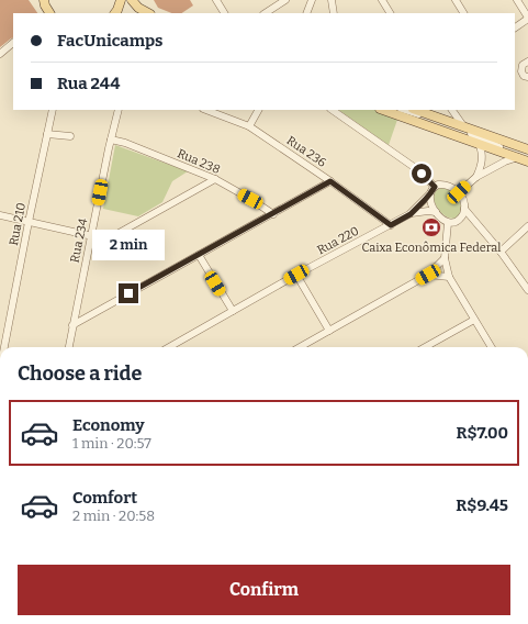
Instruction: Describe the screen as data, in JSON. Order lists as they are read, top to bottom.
{
  "streets": {
    "street": [
      "Rua 236",
      "Rua 238",
      "Rua 210",
      "Rua 234",
      "Rua 220"
    ]
  },
  "crossings": [
    ["Rua 236", "Rua 220"],
    ["Rua 238", "Rua 234"]
  ],
  "places": {
    "bank": ["Caixa Econômica Federal"]
  },
  "page": {
    "banner": ["FacUnicamps", "Rua 244"],
    "bubble": "2 min",
    "heading": "Choose a ride",
    "list": [
      {
        "name": "Economy",
        "note": "1 min · 20:57",
        "value": "R$7.00"
      },
      {
        "name": "Comfort",
        "note": "2 min · 20:58",
        "value": "R$9.45"
      }
    ],
    "buttons": "Confirm"
  }
}
